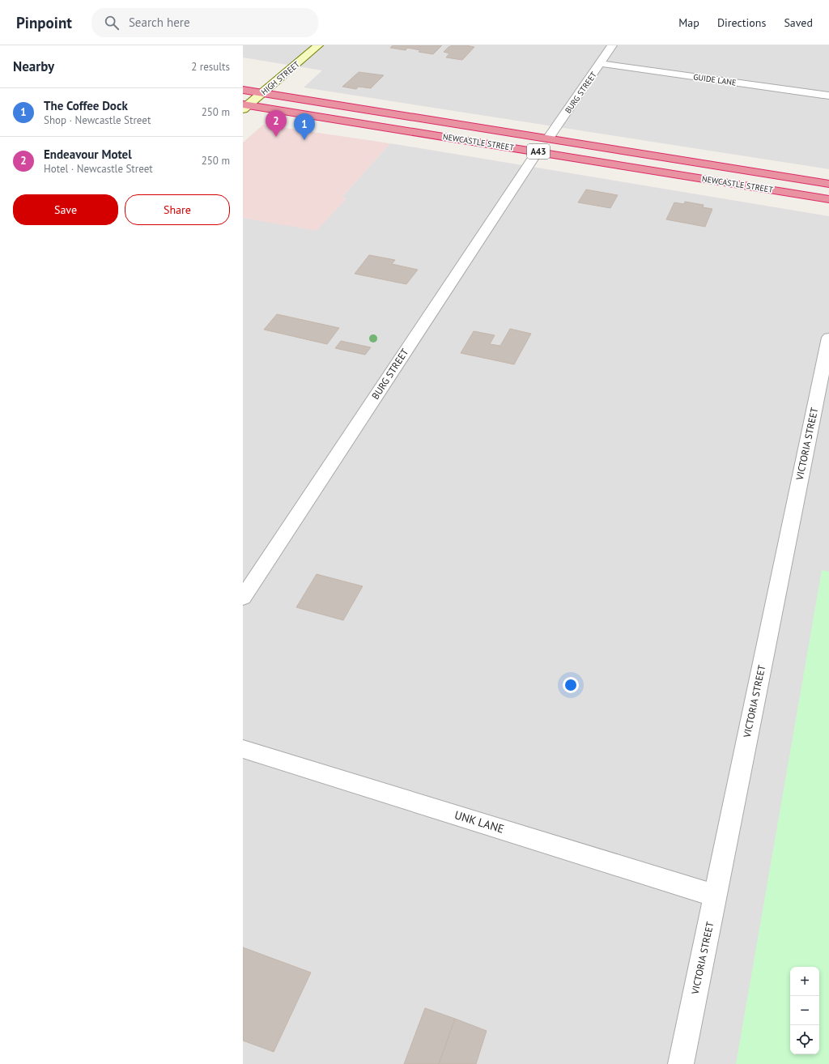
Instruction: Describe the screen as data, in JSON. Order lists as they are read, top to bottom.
{
  "streets": {
    "highway": ["NEWCASTLE STREET", "A43"],
    "main road": ["HIGH STREET"],
    "street": ["BURG STREET", "VICTORIA STREET"],
    "lane": ["GUIDE LANE", "UNK LANE"]
  },
  "crossings": [
    ["HIGH STREET", "NEWCASTLE STREET"],
    ["GUIDE LANE", "BURG STREET"],
    ["BURG STREET", "NEWCASTLE STREET"],
    ["VICTORIA STREET", "UNK LANE"]
  ],
  "page": {
    "header": "Pinpoint",
    "search": "Search here",
    "nav": ["Map", "Directions", "Saved"],
    "heading": ["Nearby", "2 results"],
    "list": [
      {
        "mark": "1",
        "name": "The Coffee Dock",
        "note": "Shop · Newcastle Street",
        "value": "250 m"
      },
      {
        "mark": "2",
        "name": "Endeavour Motel",
        "note": "Hotel · Newcastle Street",
        "value": "250 m"
      }
    ],
    "pins": ["2", "1"],
    "buttons": ["Save", "Share"],
    "map_buttons": ["+", "−"]
  }
}
